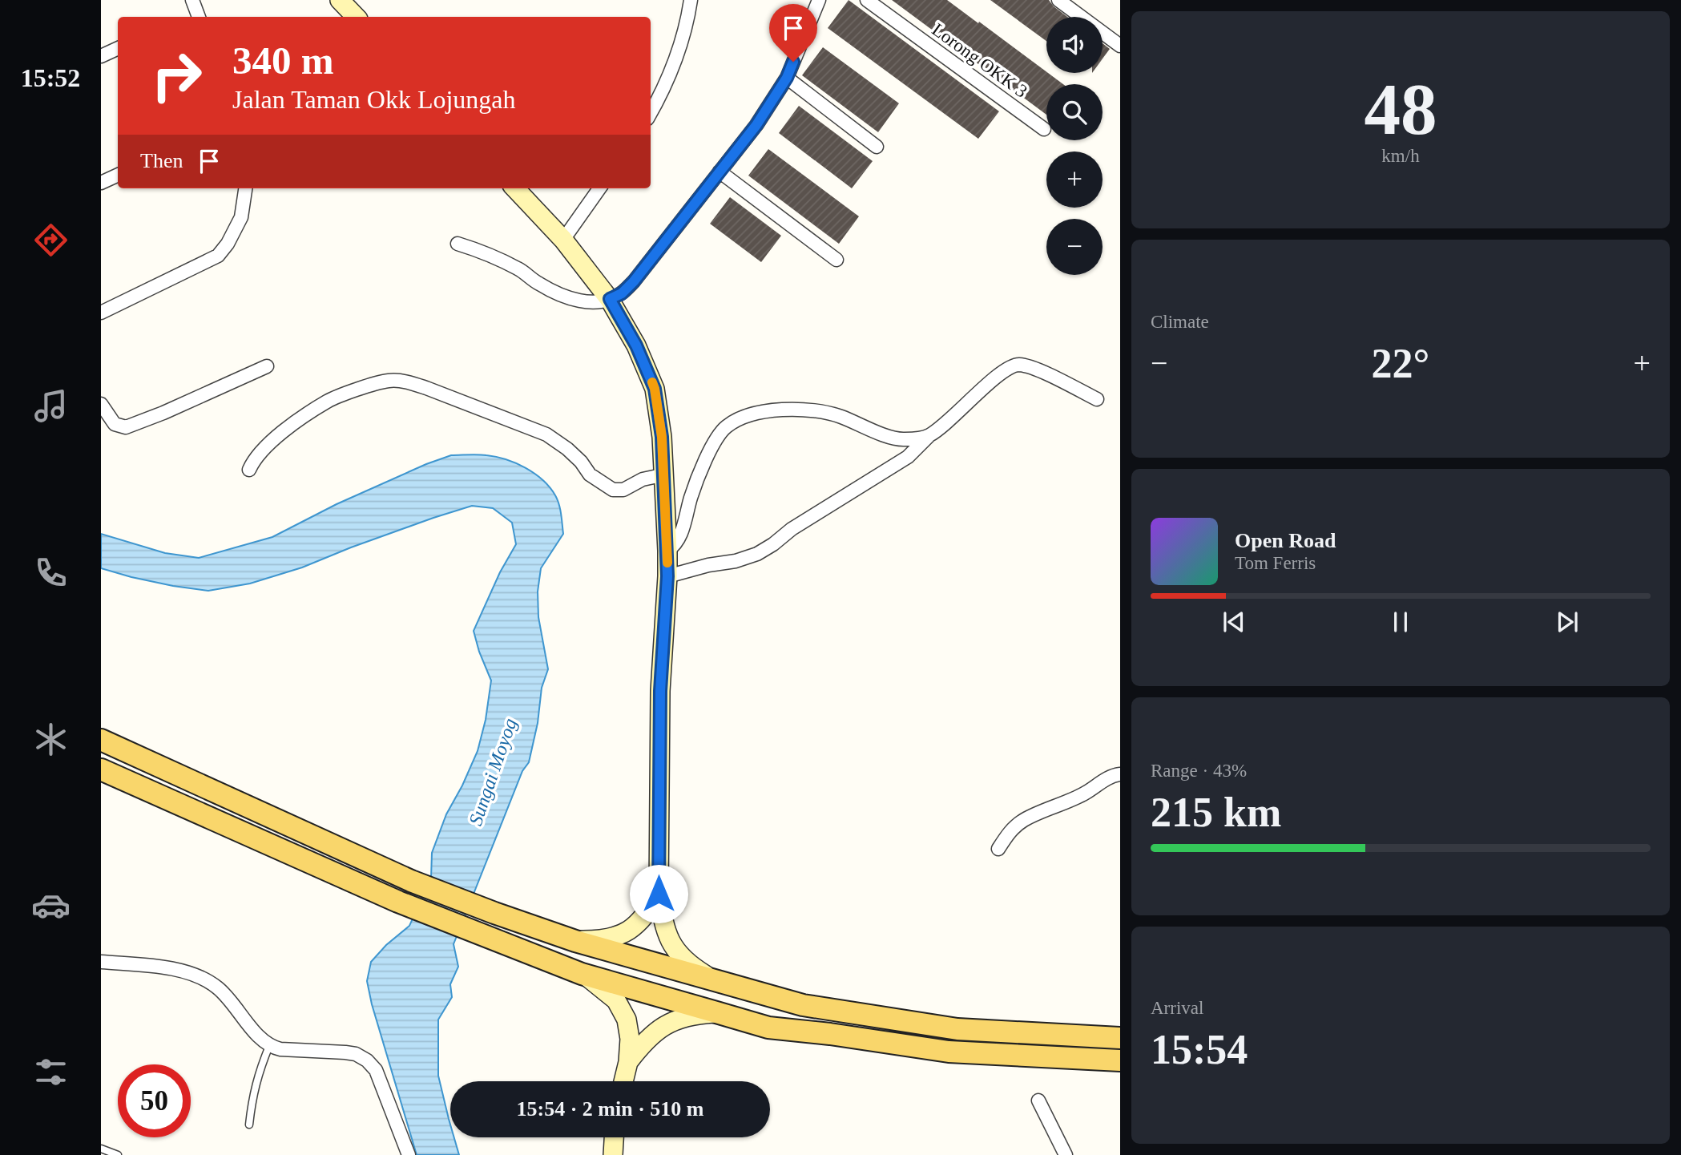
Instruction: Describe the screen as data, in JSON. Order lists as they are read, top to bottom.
{
  "streets": {
    "street": ["Lorong OKK 3"]
  },
  "water": ["Sungai Moyog"],
  "page": {
    "tabs": "15:52",
    "tile": [
      ["48", "km/h"],
      "Climate",
      ["Range · 43%", "215 km"],
      ["Arrival", "15:54"]
    ],
    "map_buttons": ["+", "−"],
    "turn": ["340 m", "Jalan Taman Okk Lojungah"],
    "then": "Then",
    "heat": ["−", "22°", "+"],
    "song": ["Open Road", "Tom Ferris"],
    "limit": "50",
    "trip": "15:54 · 2 min · 510 m"
  }
}
